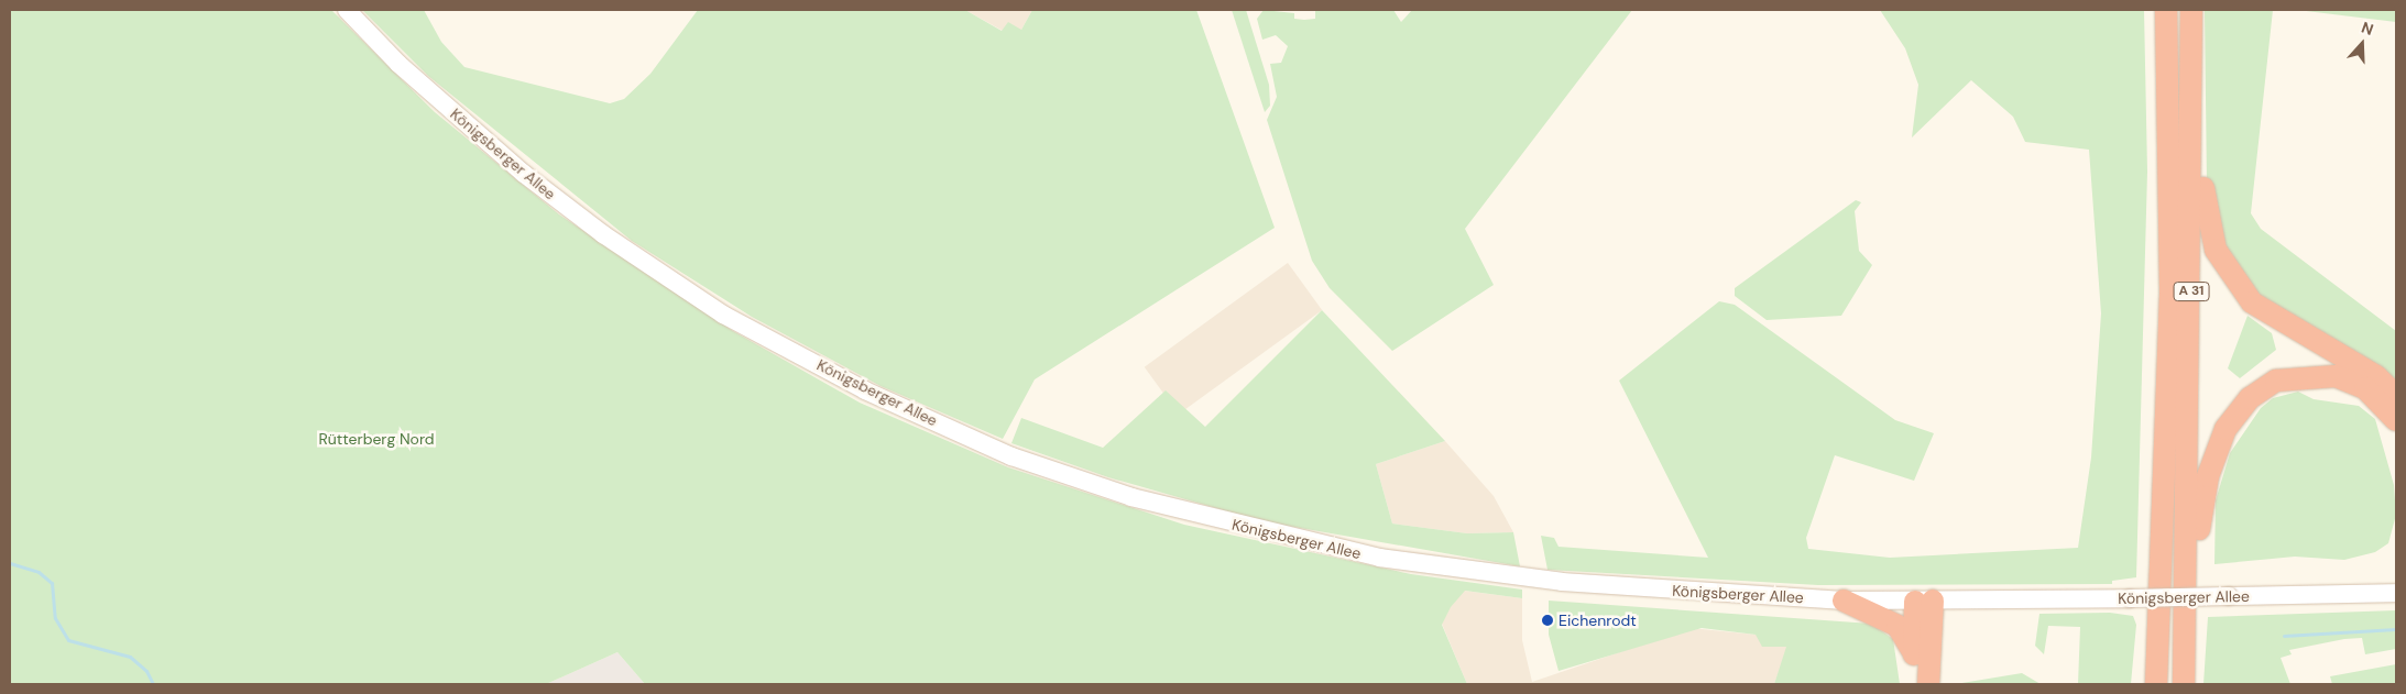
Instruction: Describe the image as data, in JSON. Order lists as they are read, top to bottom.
{
  "streets": {
    "highway": ["A 31"],
    "main road": ["Königsberger Allee"]
  },
  "parks": ["Rütterberg Nord"],
  "places": ["Eichenrodt"],
  "north": "top"
}
